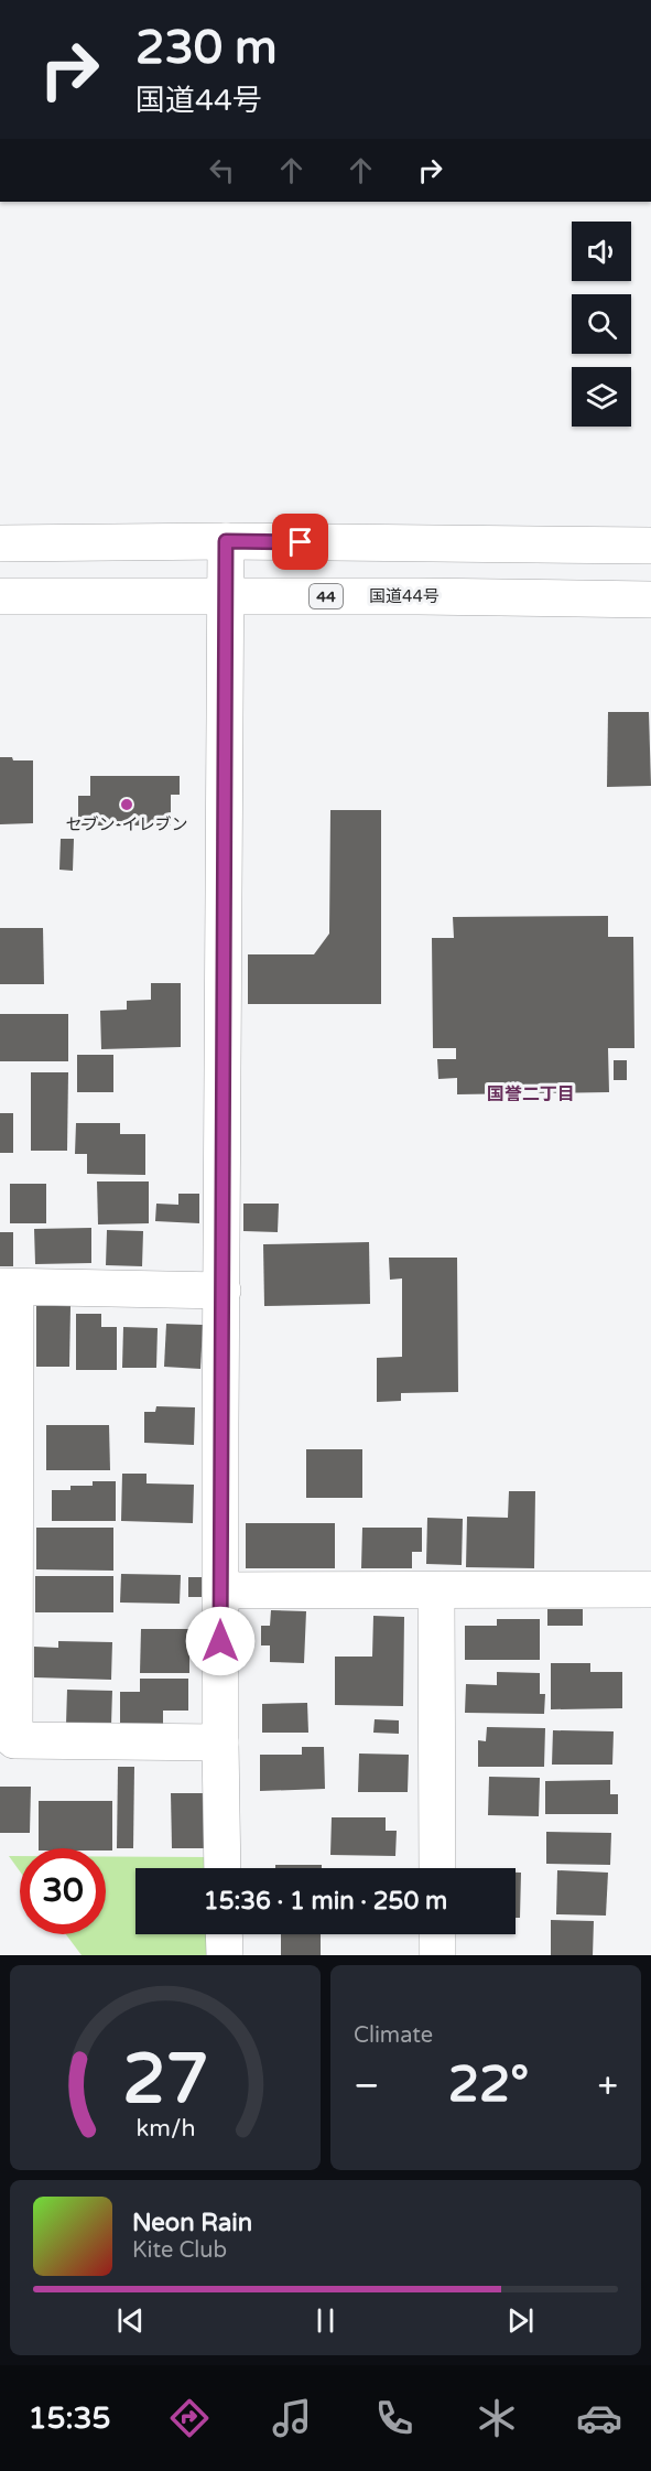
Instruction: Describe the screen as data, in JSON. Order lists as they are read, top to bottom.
{
  "streets": {
    "main road": ["44", "国道44号"]
  },
  "districts": ["国誉二丁目"],
  "places": ["セブン-イレブン"],
  "page": {
    "turn": ["230 m", "国道44号"],
    "limit": "30",
    "trip": "15:36 · 1 min · 250 m",
    "tile": "Climate",
    "heat": ["−", "22°", "+"],
    "song": ["Neon Rain", "Kite Club"],
    "tabs": "15:35",
    "gauge": ["27", "km/h"]
  }
}
